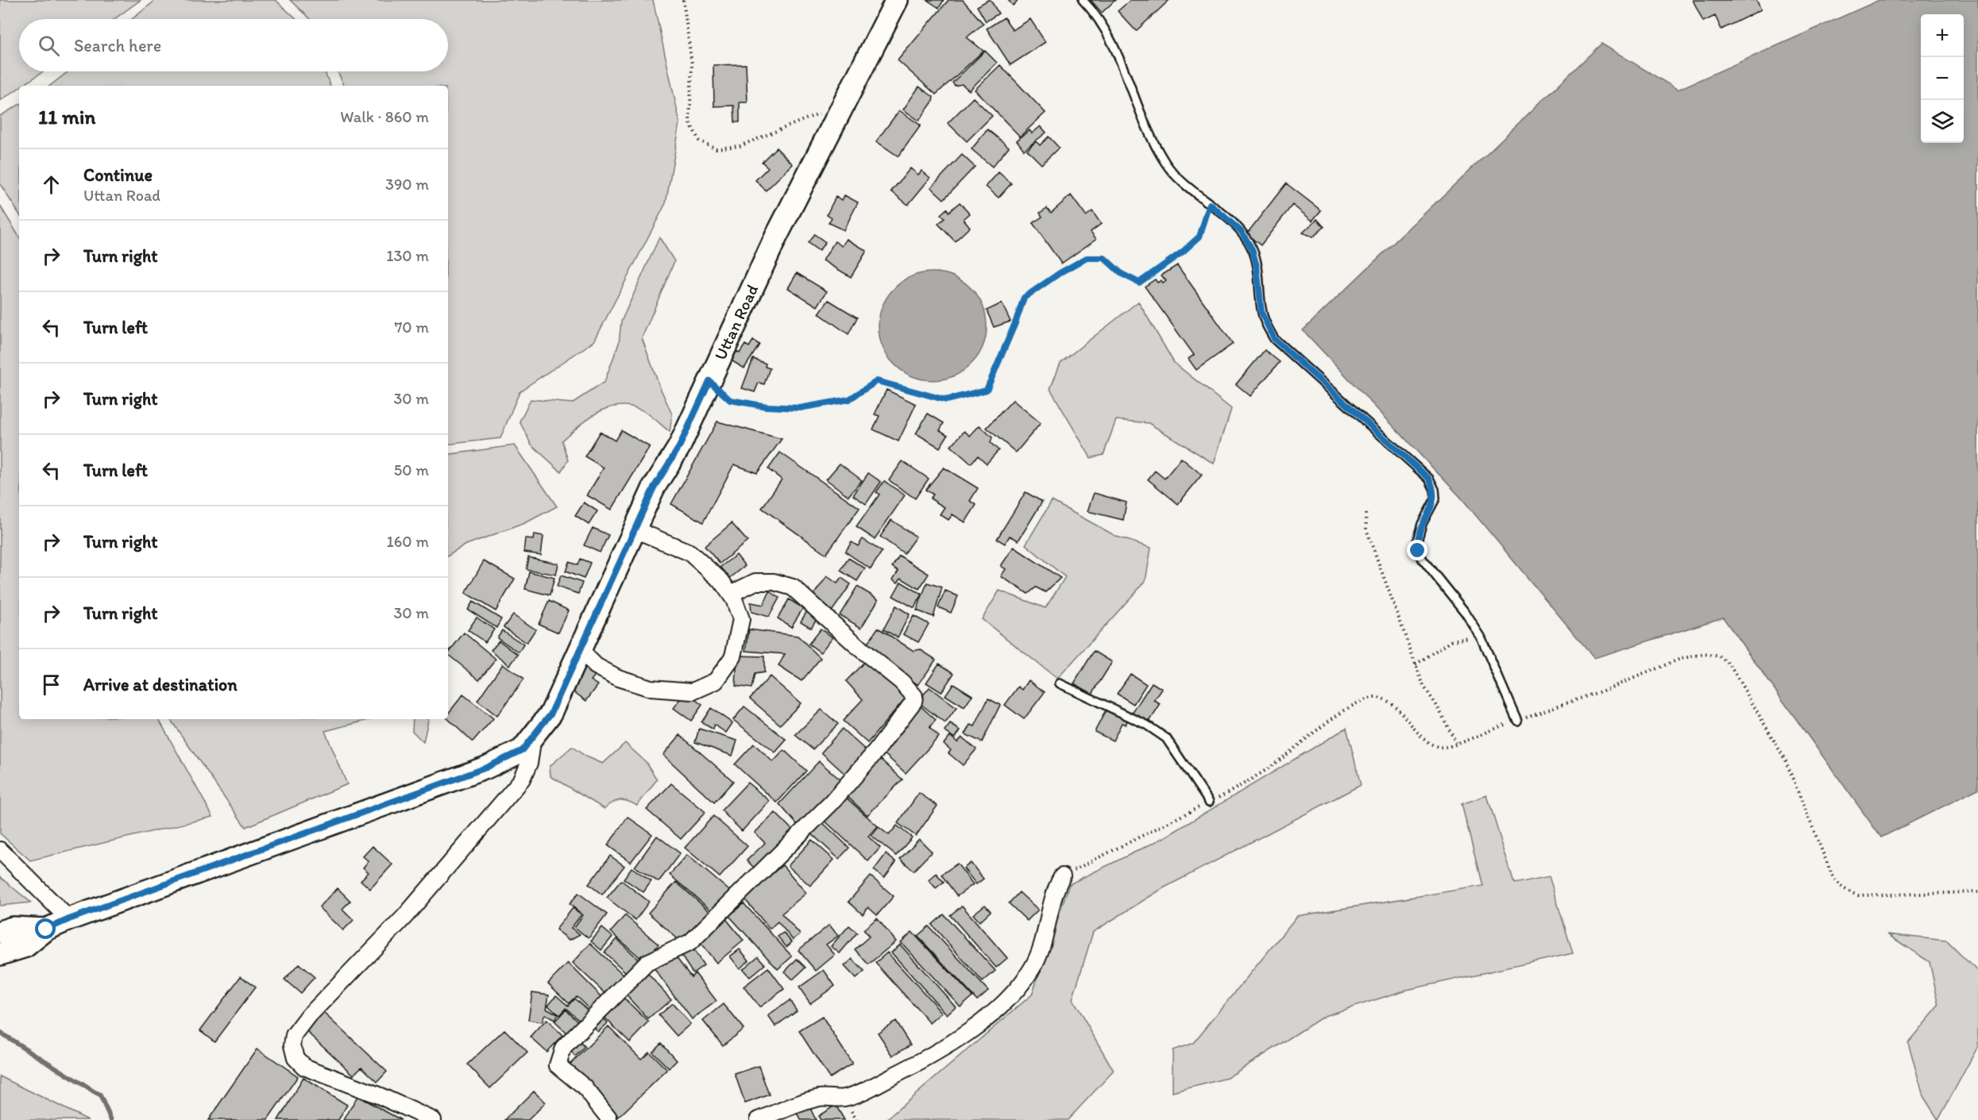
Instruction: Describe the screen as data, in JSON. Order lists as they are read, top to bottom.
{
  "streets": {
    "main road": ["Uttan Road"]
  },
  "page": {
    "map_buttons": ["+", "−"],
    "search": "Search here",
    "heading": ["11 min", "Walk · 860 m"],
    "list": [
      ["Continue", "Uttan Road", "390 m"],
      ["Turn right", "130 m"],
      ["Turn left", "70 m"],
      ["Turn right", "30 m"],
      ["Turn left", "50 m"],
      ["Turn right", "160 m"],
      ["Turn right", "30 m"],
      "Arrive at destination"
    ]
  }
}
